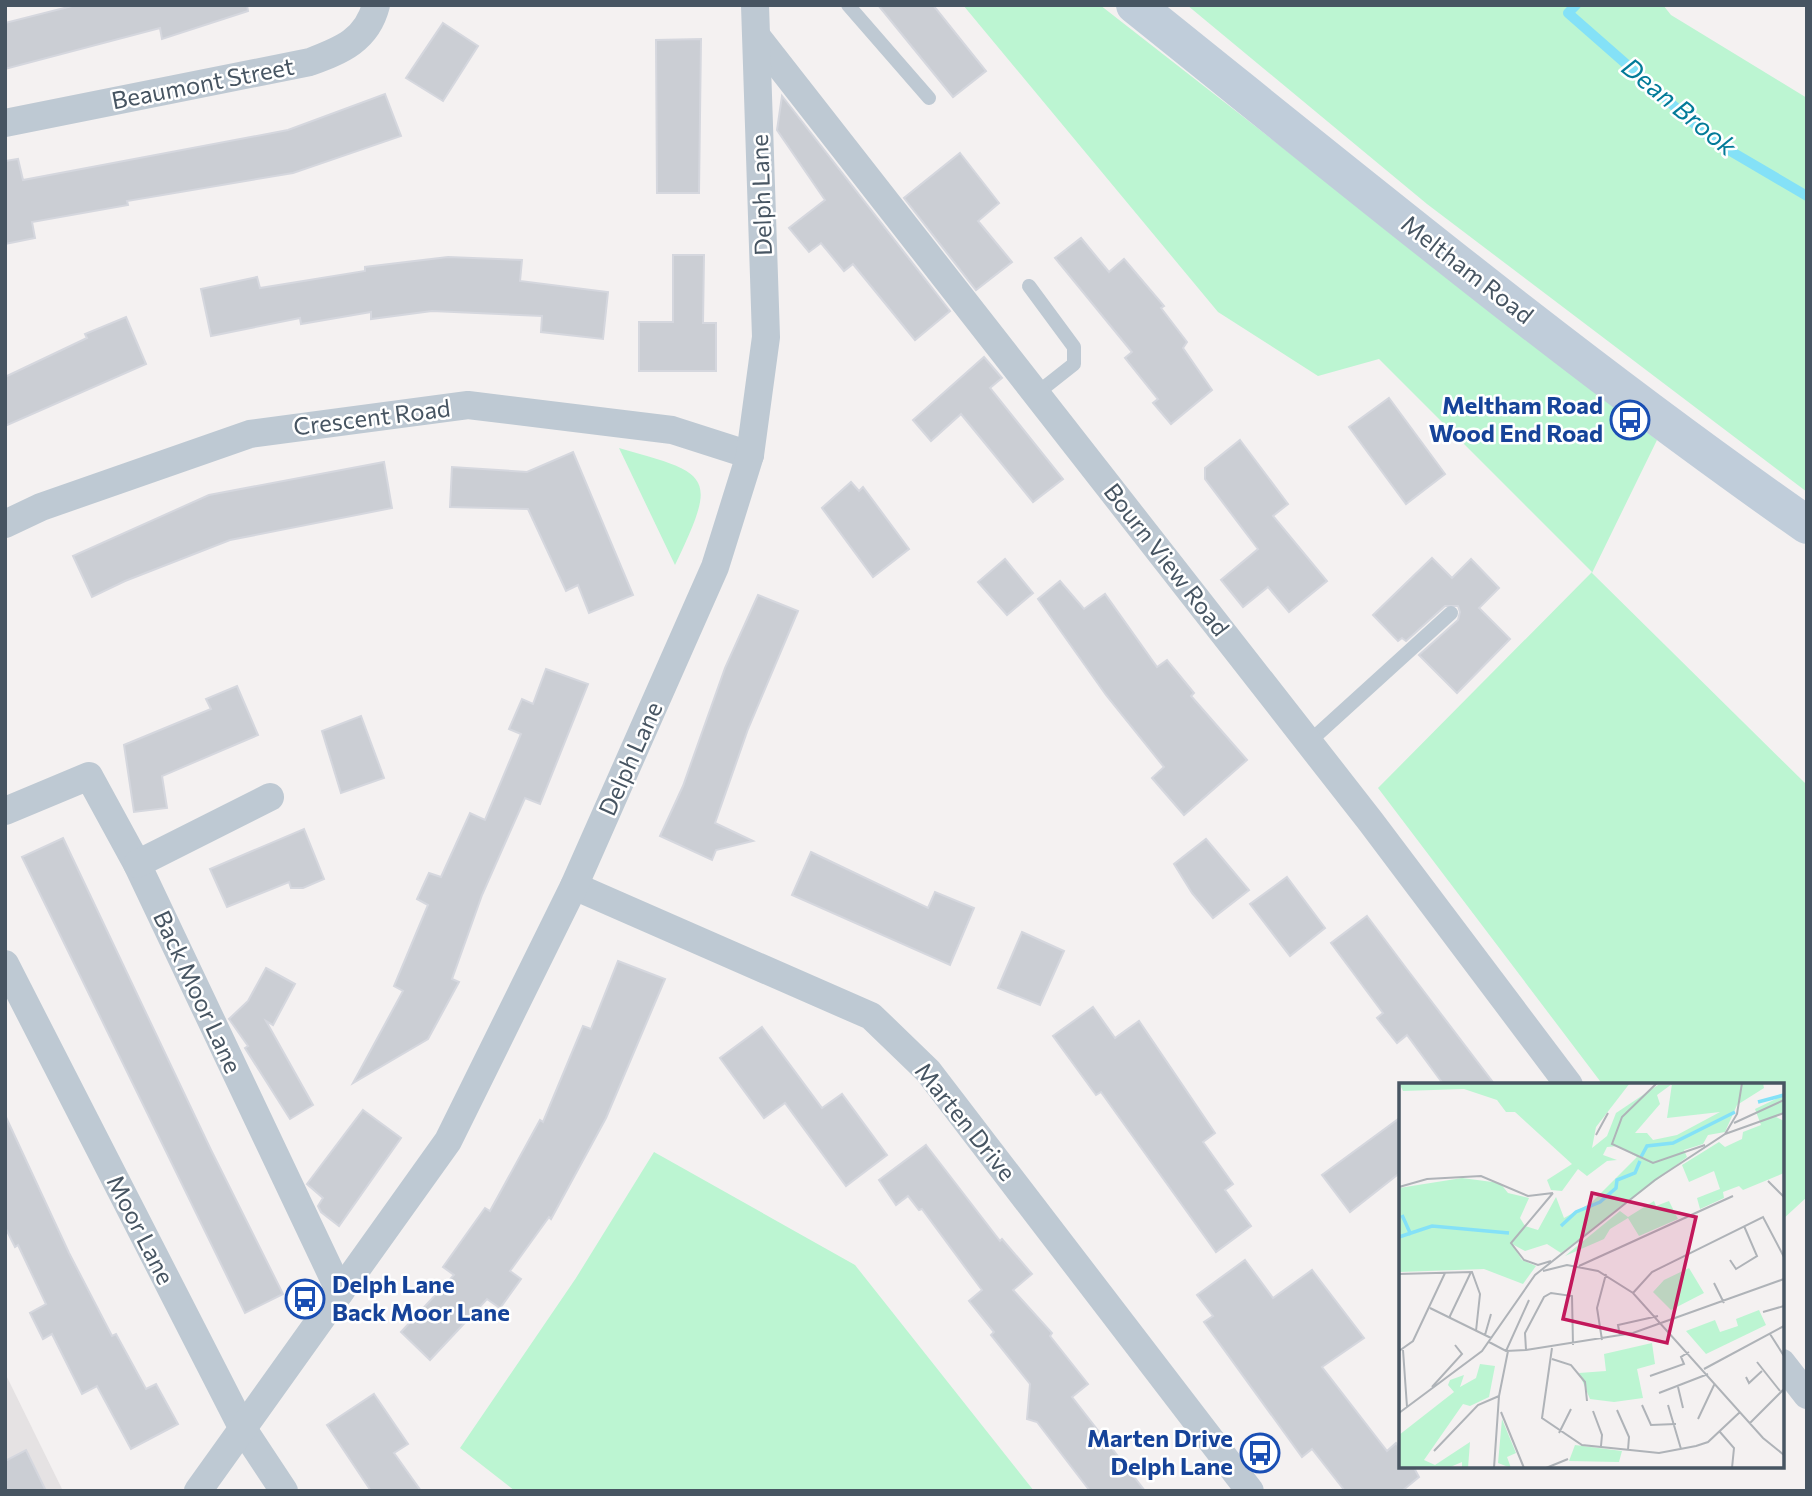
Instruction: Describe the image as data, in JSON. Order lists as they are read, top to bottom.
{
  "streets": {
    "main road": ["Meltham Road"],
    "street": [
      "Beaumont Street",
      "Delph Lane",
      "Crescent Road",
      "Bourn View Road",
      "Back Moor Lane",
      "Marten Drive",
      "Moor Lane"
    ]
  },
  "crossings": [
    ["Delph Lane", "Crescent Road"],
    ["Delph Lane", "Bourn View Road"],
    ["Delph Lane", "Back Moor Lane"],
    ["Delph Lane", "Marten Drive"],
    ["Delph Lane", "Moor Lane"]
  ],
  "water": ["Dean Brook"],
  "places": {
    "bus stop": ["Meltham Road Wood End Road", "Delph Lane Back Moor Lane", "Marten Drive Delph Lane"]
  }
}
